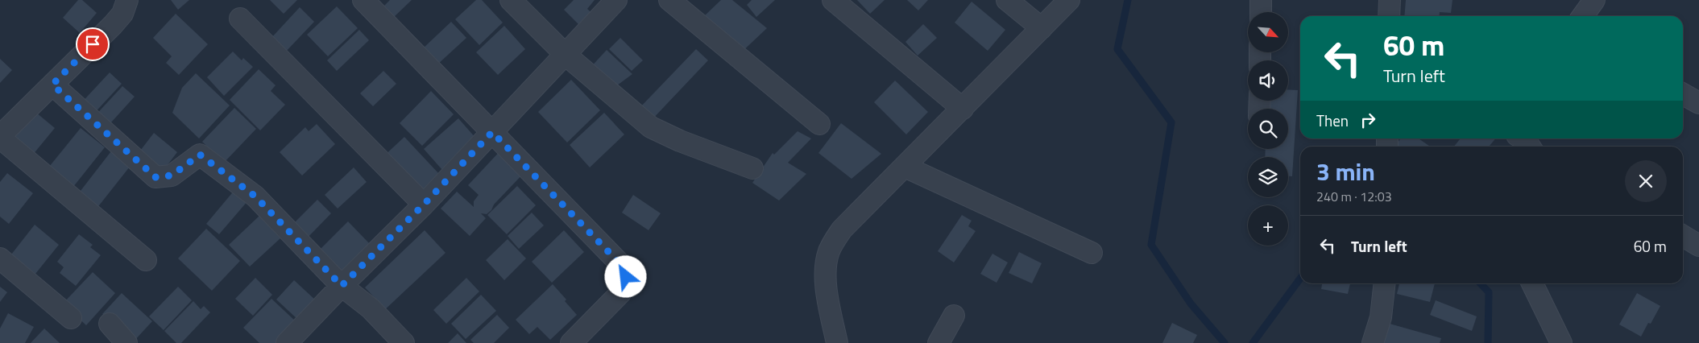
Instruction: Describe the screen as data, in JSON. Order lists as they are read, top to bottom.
{
  "north": "bottom right",
  "page": {
    "map_buttons": "+",
    "turn": ["60 m", "Turn left"],
    "then": "Then",
    "heading": ["3 min", "240 m · 12:03"],
    "list": [
      {
        "name": "Turn left",
        "value": "60 m"
      }
    ]
  }
}
